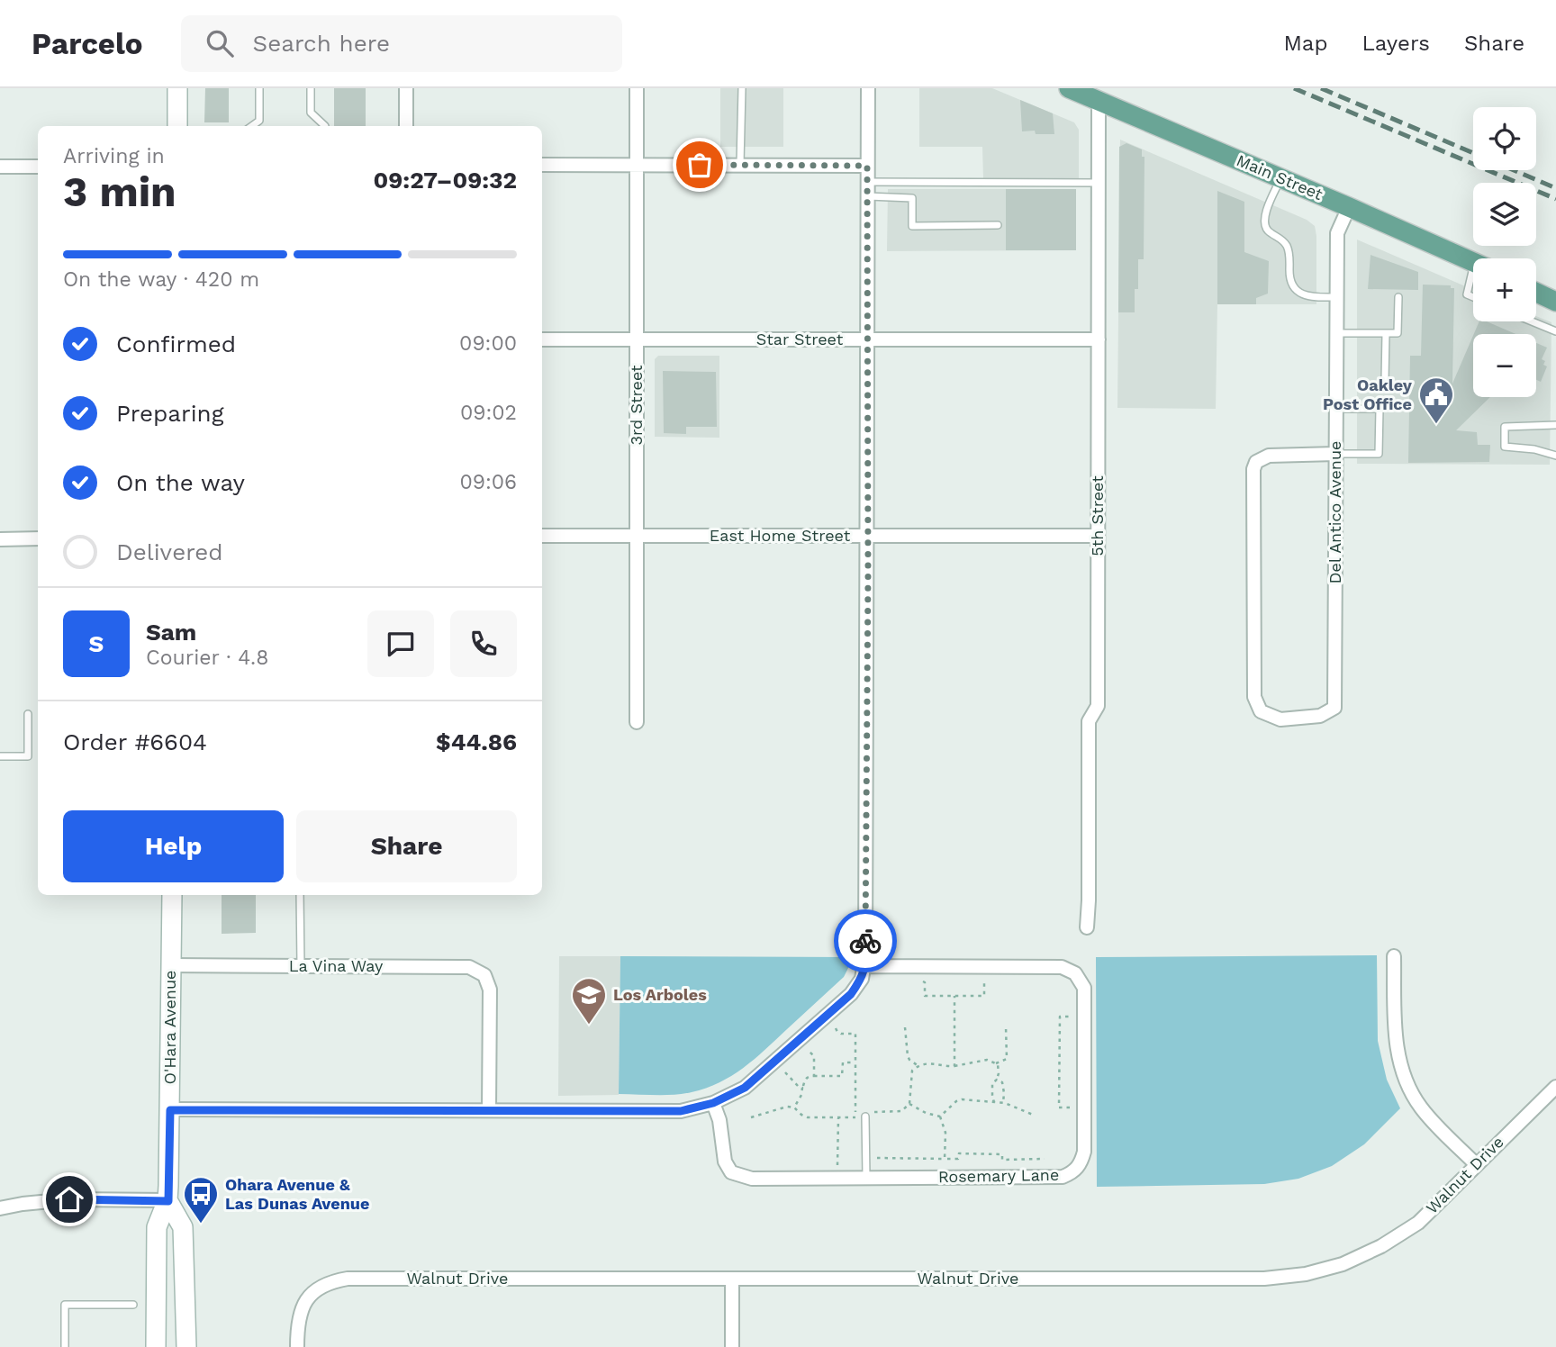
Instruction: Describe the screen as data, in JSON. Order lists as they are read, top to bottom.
{
  "streets": {
    "main road": ["Main Street", "O'Hara Avenue"],
    "street": [
      "Star Street",
      "3rd Street",
      "Del Antico Avenue",
      "5th Street",
      "East Home Street",
      "La Vina Way",
      "Walnut Drive",
      "Rosemary Lane"
    ]
  },
  "crossings": [
    ["Main Street", "Del Antico Avenue"],
    ["Main Street", "5th Street"],
    ["Star Street", "3rd Street"],
    ["Star Street", "5th Street"],
    ["3rd Street", "East Home Street"],
    ["5th Street", "East Home Street"],
    ["La Vina Way", "O'Hara Avenue"]
  ],
  "places": {
    "public building": ["Oakley Post Office"],
    "school or university": ["Los Arboles"],
    "bus stop": ["Ohara Avenue & Las Dunas Avenue"]
  },
  "page": {
    "header": "Parcelo",
    "search": "Search here",
    "nav": ["Map", "Layers", "Share"],
    "map_buttons": ["+", "−"],
    "heading": ["3 min", "Arriving in", "09:27–09:32"],
    "panel": [
      "Sam",
      "Courier · 4.8",
      "Order #6604",
      "$44.86"
    ],
    "bar": "On the way · 420 m",
    "list": [
      ["Confirmed", "09:00"],
      ["Preparing", "09:02"],
      ["On the way", "09:06"],
      "Delivered"
    ],
    "round": "S",
    "buttons": ["Help", "Share"]
  }
}
